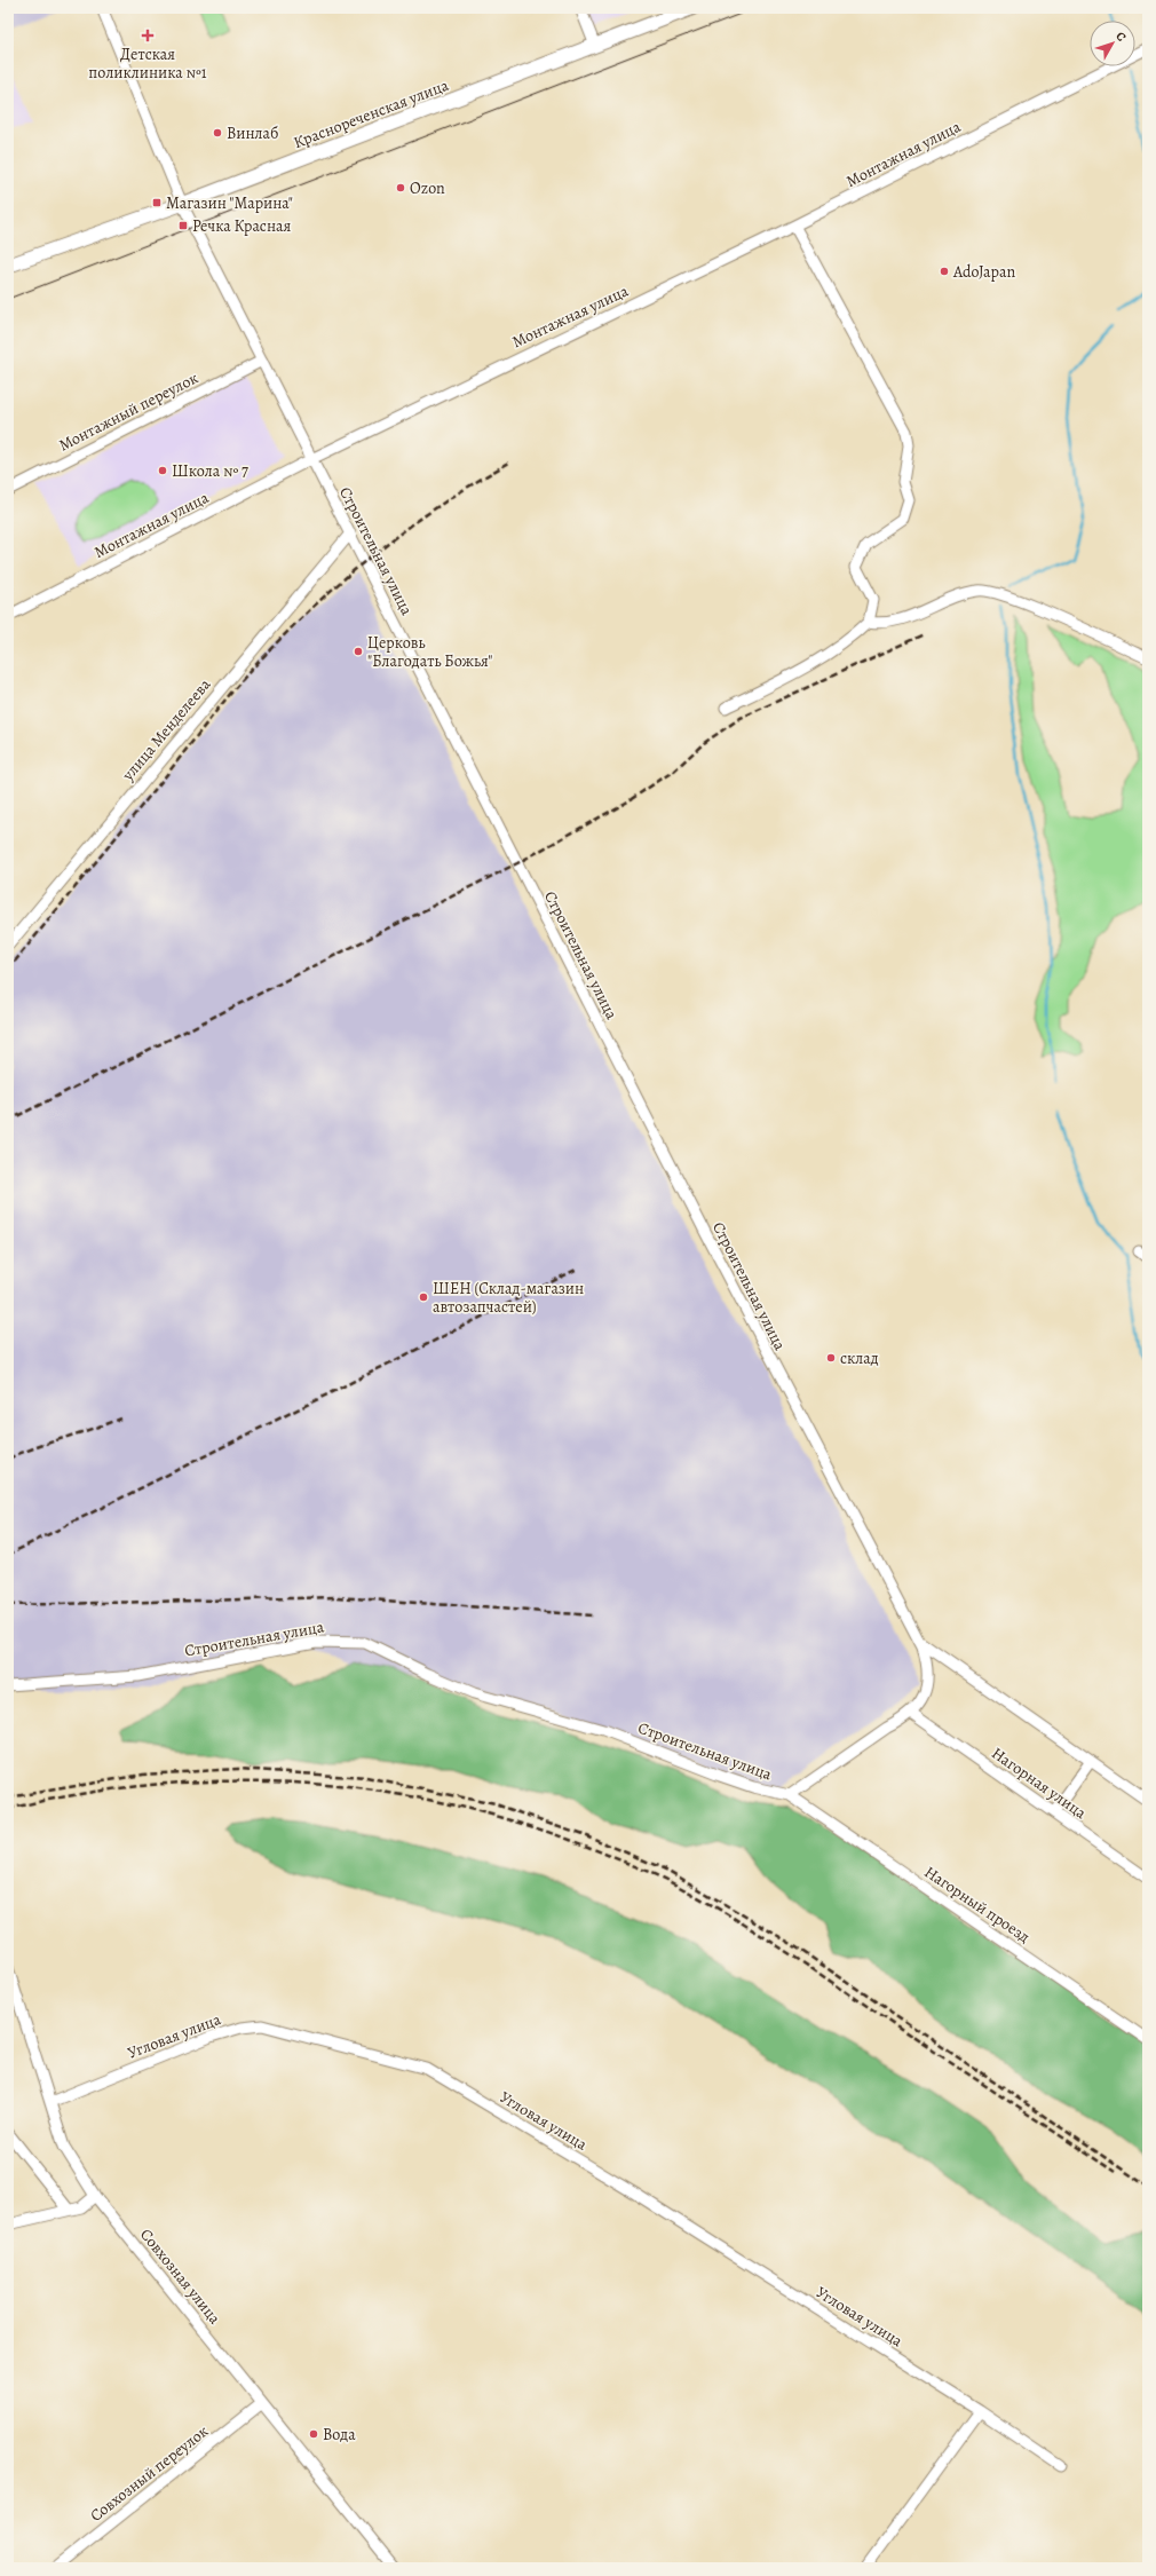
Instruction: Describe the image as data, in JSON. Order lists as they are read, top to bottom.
{
  "streets": {
    "main road": ["Краснореченская улица"],
    "street": [
      "Монтажная улица",
      "Монтажный переулок",
      "Строительная улица",
      "улица Менделеева",
      "Нагорная улица",
      "Нагорный проезд",
      "Угловая улица",
      "Совхозная улица",
      "Совхозный переулок"
    ]
  },
  "crossings": [
    ["Краснореченская улица", "Строительная улица"],
    ["Монтажная улица", "Строительная улица"],
    ["Монтажный переулок", "Строительная улица"],
    ["Строительная улица", "улица Менделеева"],
    ["Строительная улица", "Нагорная улица"],
    ["Строительная улица", "Нагорный проезд"],
    ["Угловая улица", "Совхозная улица"],
    ["Совхозная улица", "Совхозный переулок"]
  ],
  "places": {
    "health": ["Детская поликлиника №1"],
    "other": [
      "Винлаб",
      "Ozon",
      "AdoJapan",
      "Школа № 7",
      "Церковь \"Благодать Божья\"",
      "ШЕН (Склад-магазин автозапчастей)",
      "склад",
      "Вода"
    ],
    "transit": ["Магазин \"Марина\"", "Речка Красная"]
  },
  "north": "top right"
}
